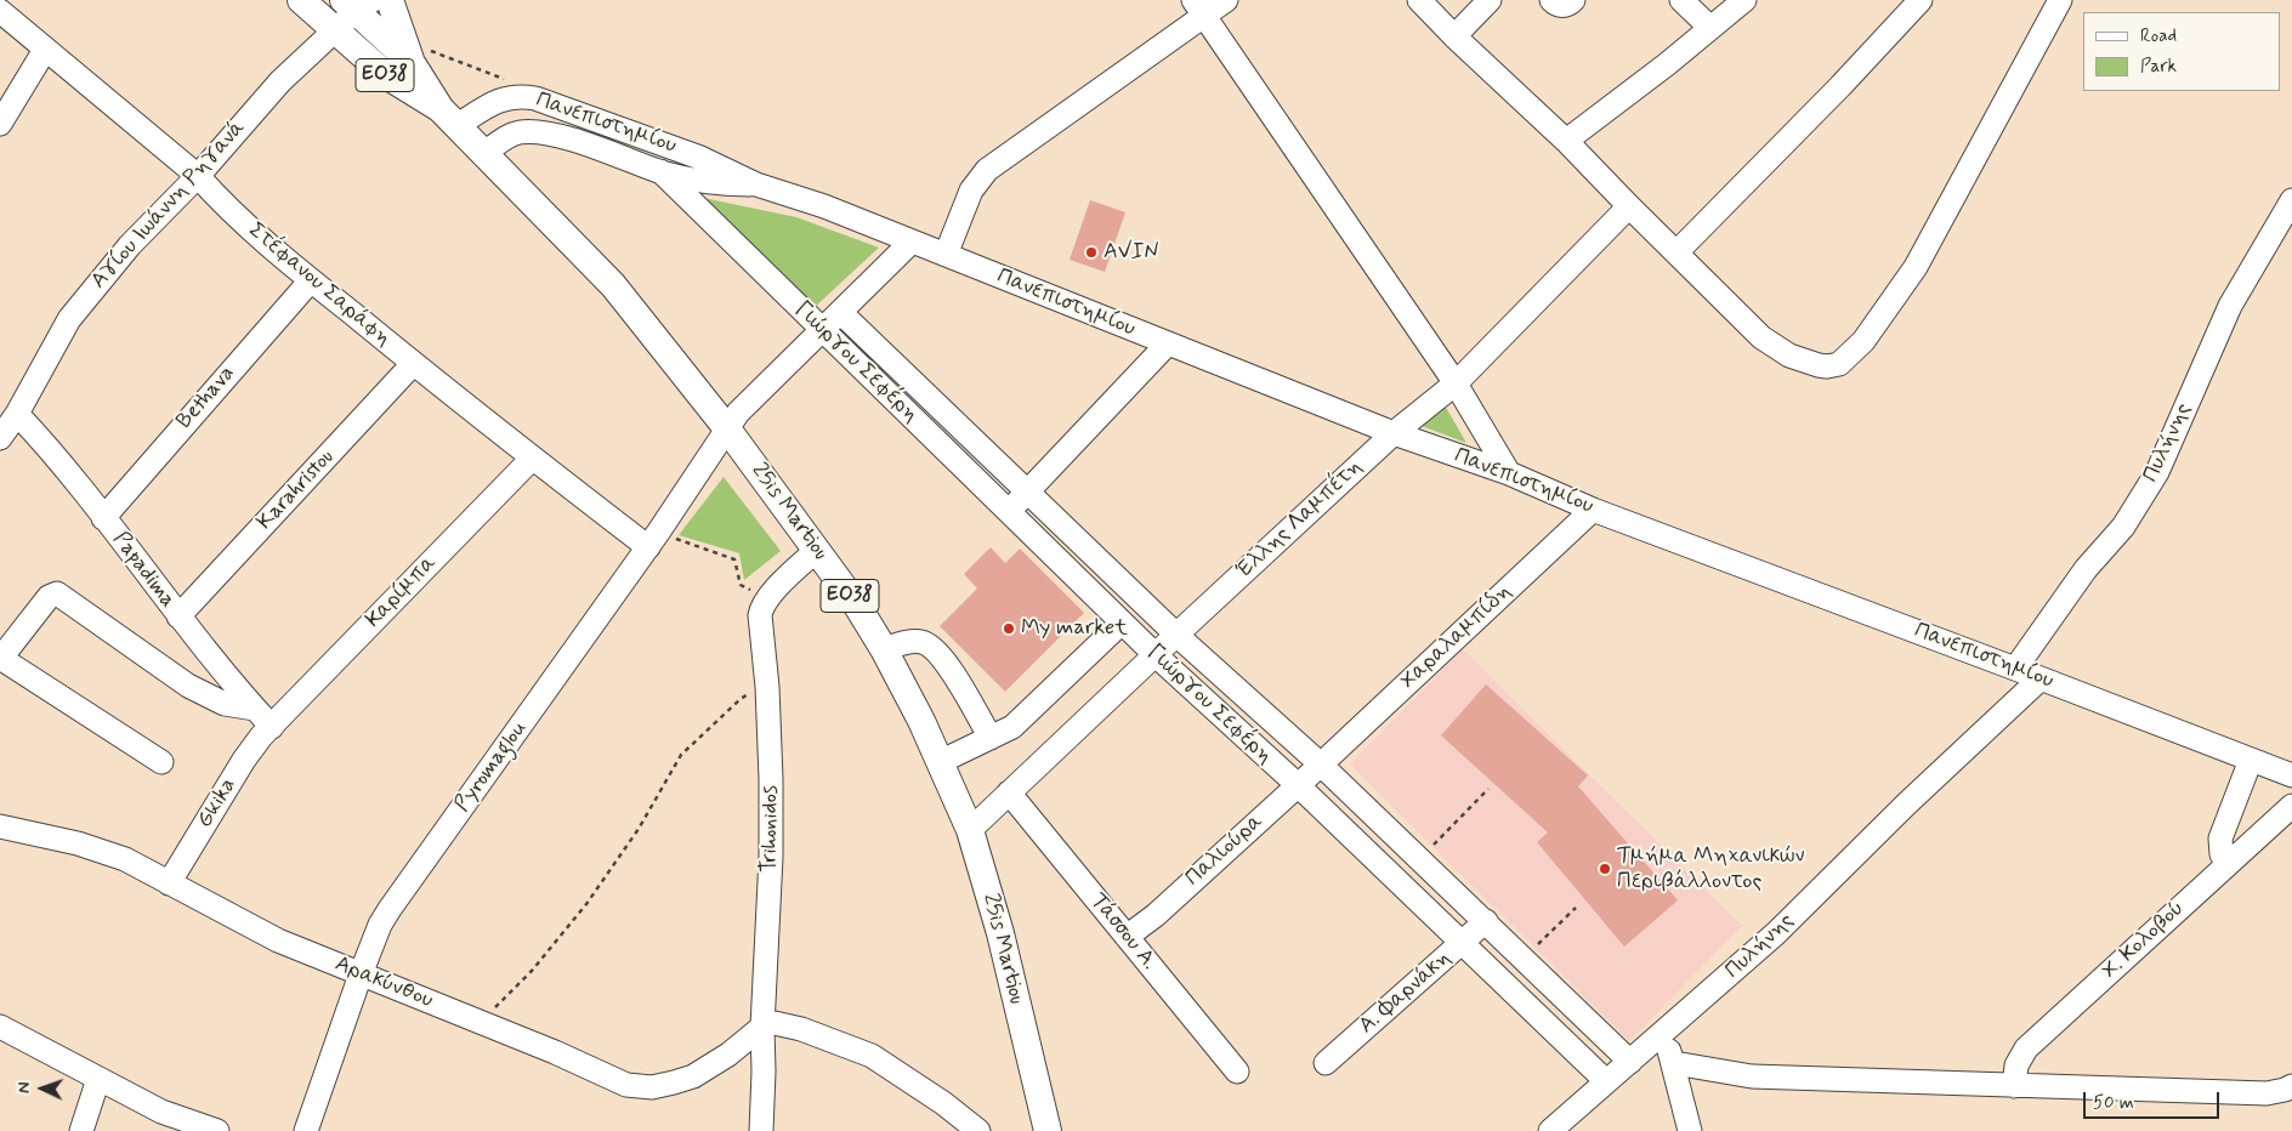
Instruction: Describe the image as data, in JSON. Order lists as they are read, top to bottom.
{
  "streets": {
    "main road": ["ΕΟ38", "25is Martiou"],
    "street": [
      "Πανεπιστημίου",
      "Αγίου Ιωάννη Ρηγανά",
      "Στέφανου Σαράφη",
      "Γιώργου Σεφέρη",
      "Bethava",
      "Πυλήνης",
      "Karahristou",
      "Έλλης Λαμπέτη",
      "Papadima",
      "Καρίμπα",
      "Χαραλαμπίδη",
      "Pyromaglou",
      "Gkika",
      "Trihonidos",
      "Παλιούρα",
      "Τάσσου Α.",
      "Χ. Κολοβού",
      "Αρακύνθου",
      "Α. Φαρνάκη"
    ]
  },
  "crossings": [
    ["ΕΟ38", "Πανεπιστημίου"],
    ["ΕΟ38", "Αγίου Ιωάννη Ρηγανά"],
    ["ΕΟ38", "25is Martiou"],
    ["Πανεπιστημίου", "Γιώργου Σεφέρη"],
    ["Πανεπιστημίου", "Πυλήνης"],
    ["Πανεπιστημίου", "25is Martiou"],
    ["Πανεπιστημίου", "Έλλης Λαμπέτη"],
    ["Πανεπιστημίου", "Χαραλαμπίδη"],
    ["Πανεπιστημίου", "Pyromaglou"],
    ["Αγίου Ιωάννη Ρηγανά", "Στέφανου Σαράφη"],
    ["Αγίου Ιωάννη Ρηγανά", "Papadima"],
    ["Στέφανου Σαράφη", "Bethava"],
    ["Στέφανου Σαράφη", "Karahristou"],
    ["Στέφανου Σαράφη", "Καρίμπα"],
    ["Στέφανου Σαράφη", "Pyromaglou"],
    ["Γιώργου Σεφέρη", "Πυλήνης"],
    ["Γιώργου Σεφέρη", "Έλλης Λαμπέτη"],
    ["Γιώργου Σεφέρη", "Χαραλαμπίδη"],
    ["Γιώργου Σεφέρη", "Pyromaglou"],
    ["Γιώργου Σεφέρη", "Παλιούρα"],
    ["Γιώργου Σεφέρη", "Α. Φαρνάκη"],
    ["Bethava", "Papadima"],
    ["Karahristou", "Papadima"],
    ["25is Martiou", "Έλλης Λαμπέτη"],
    ["25is Martiou", "Pyromaglou"],
    ["Έλλης Λαμπέτη", "Τάσσου Α."],
    ["Papadima", "Καρίμπα"],
    ["Papadima", "Gkika"],
    ["Καρίμπα", "Gkika"],
    ["Χαραλαμπίδη", "Παλιούρα"],
    ["Pyromaglou", "Αρακύνθου"],
    ["Gkika", "Αρακύνθου"],
    ["Trihonidos", "Αρακύνθου"],
    ["Παλιούρα", "Τάσσου Α."]
  ],
  "places": ["AVIN", "My market", "Τμήμα Μηχανικών Περιβάλλοντος"],
  "legend": ["Road", "Park"],
  "scale_bar": "50 m",
  "north": "left"
}
